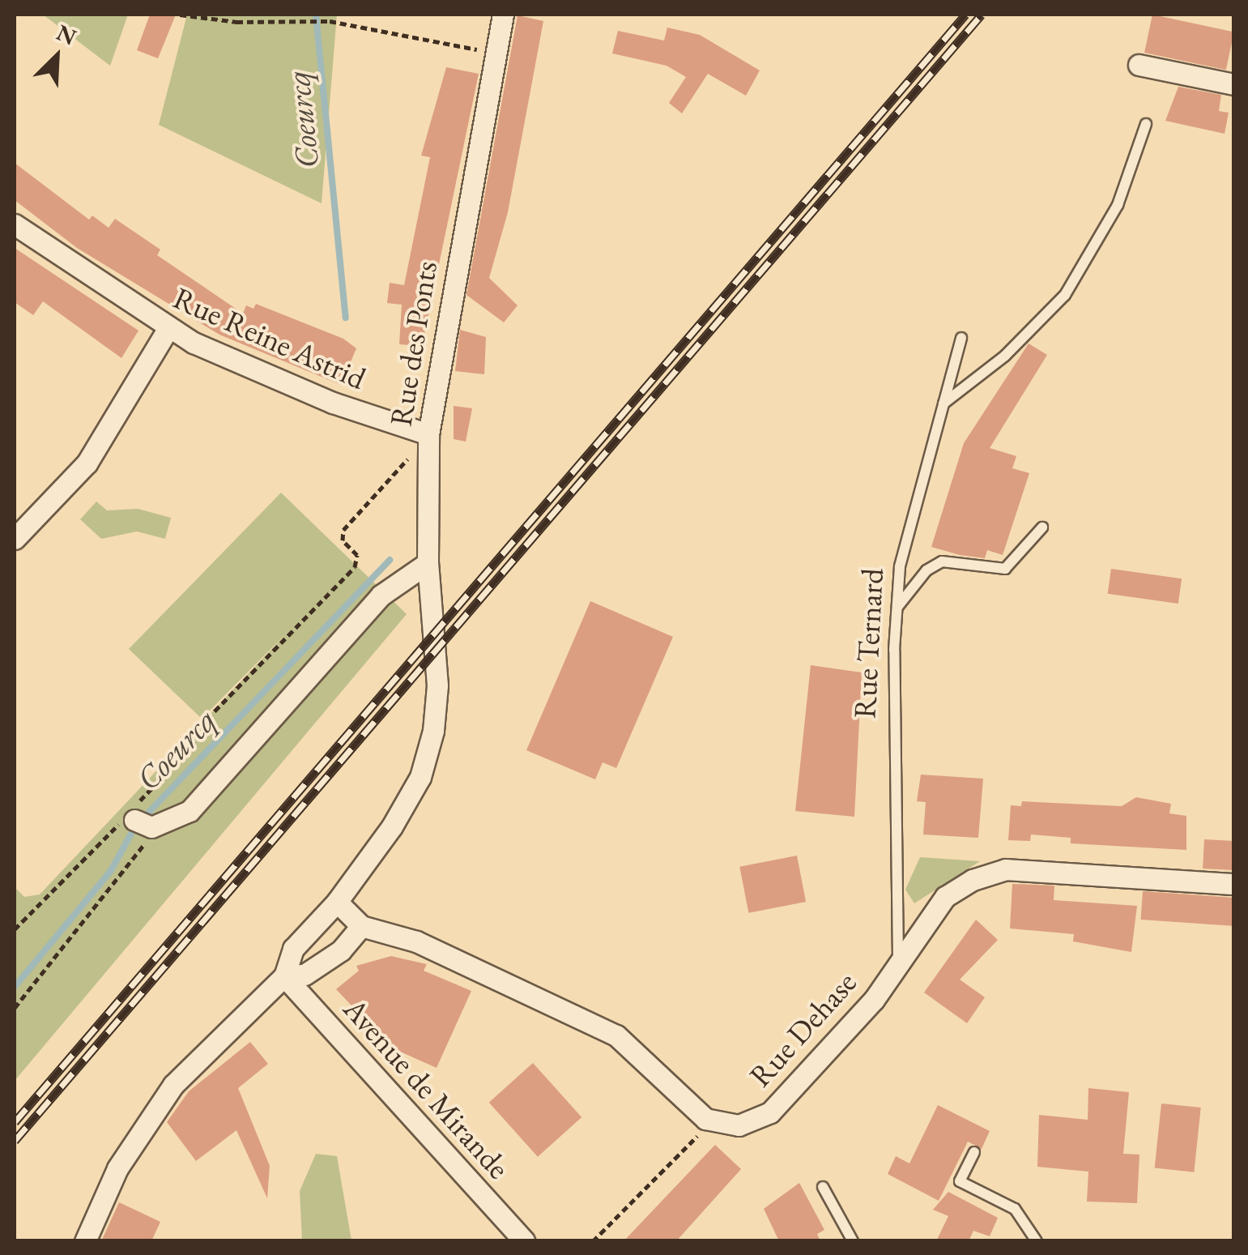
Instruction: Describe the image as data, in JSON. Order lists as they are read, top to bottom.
{
  "streets": {
    "street": [
      "Rue Reine Astrid",
      "Rue des Ponts",
      "Rue Dehase",
      "Avenue de Mirande"
    ],
    "lane": ["Rue Ternard"]
  },
  "crossings": [
    ["Rue Reine Astrid", "Rue des Ponts"],
    ["Rue des Ponts", "Avenue de Mirande"],
    ["Rue Ternard", "Rue Dehase"]
  ],
  "water": ["Coeurcq"],
  "north": "top right"
}
